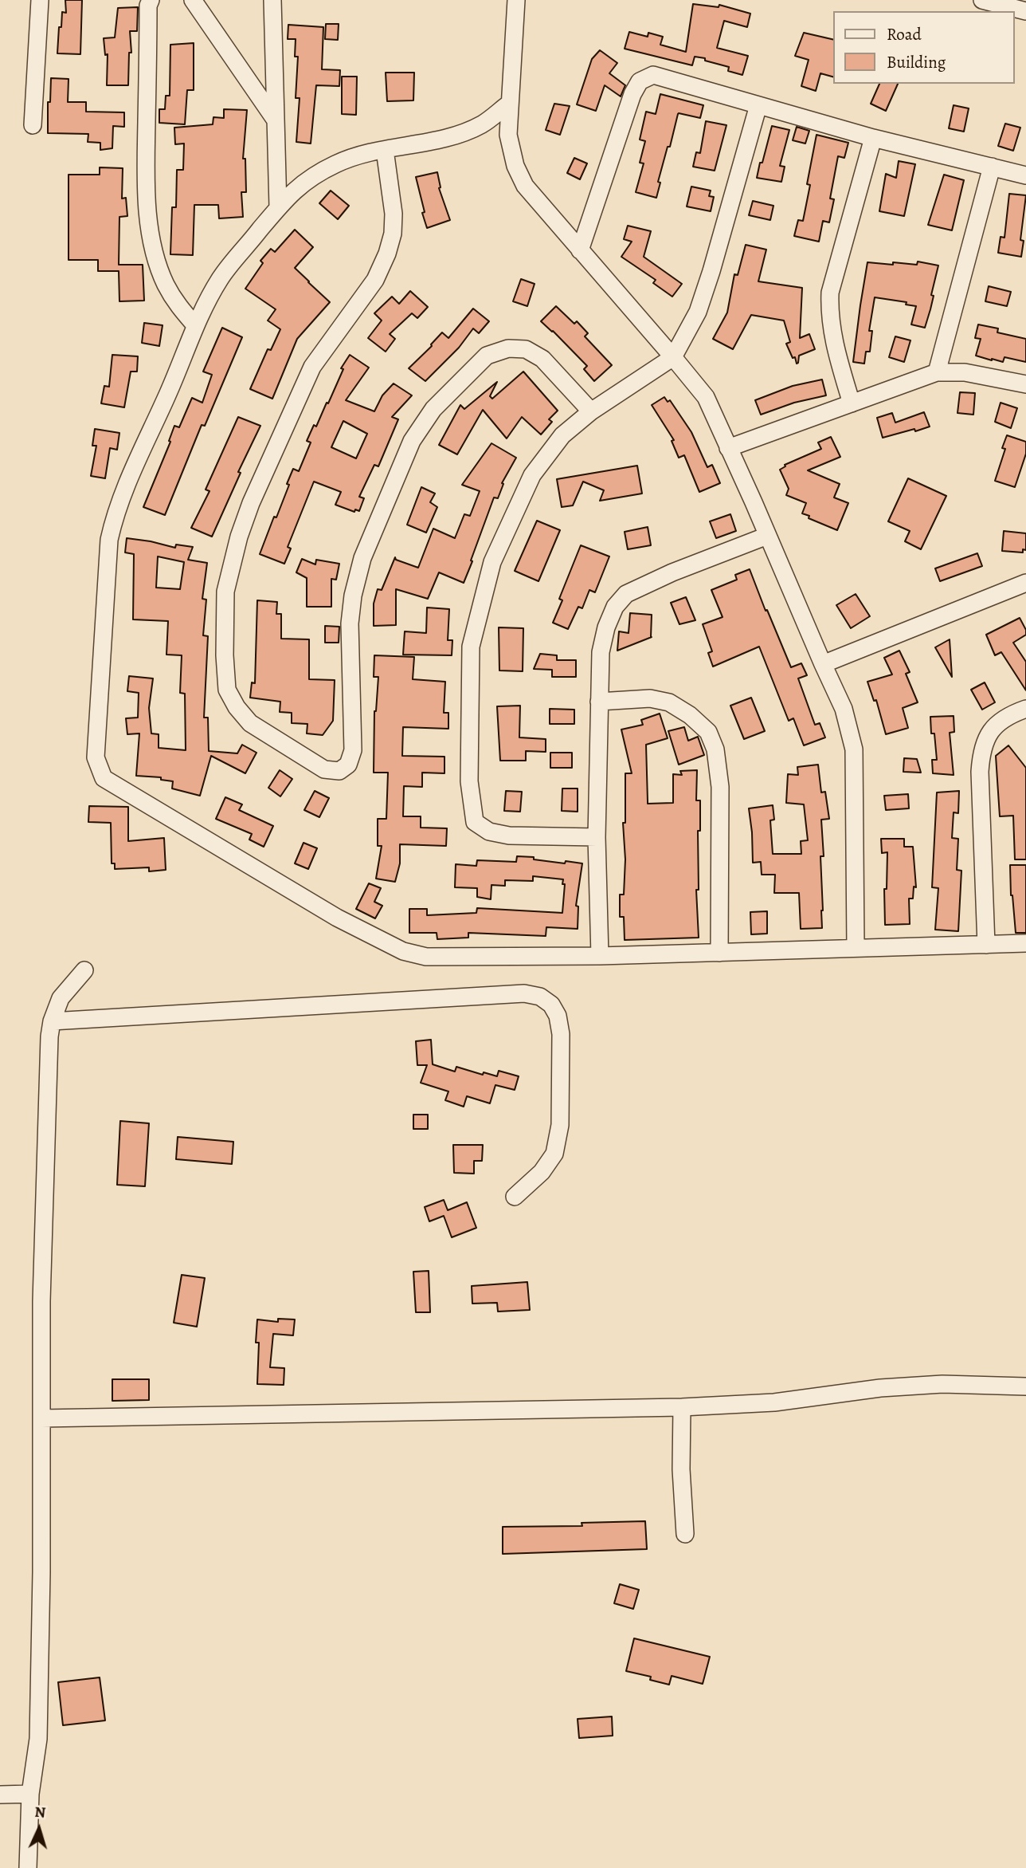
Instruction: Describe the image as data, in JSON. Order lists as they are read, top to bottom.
{
  "legend": ["Road", "Building"],
  "north": "top"
}
